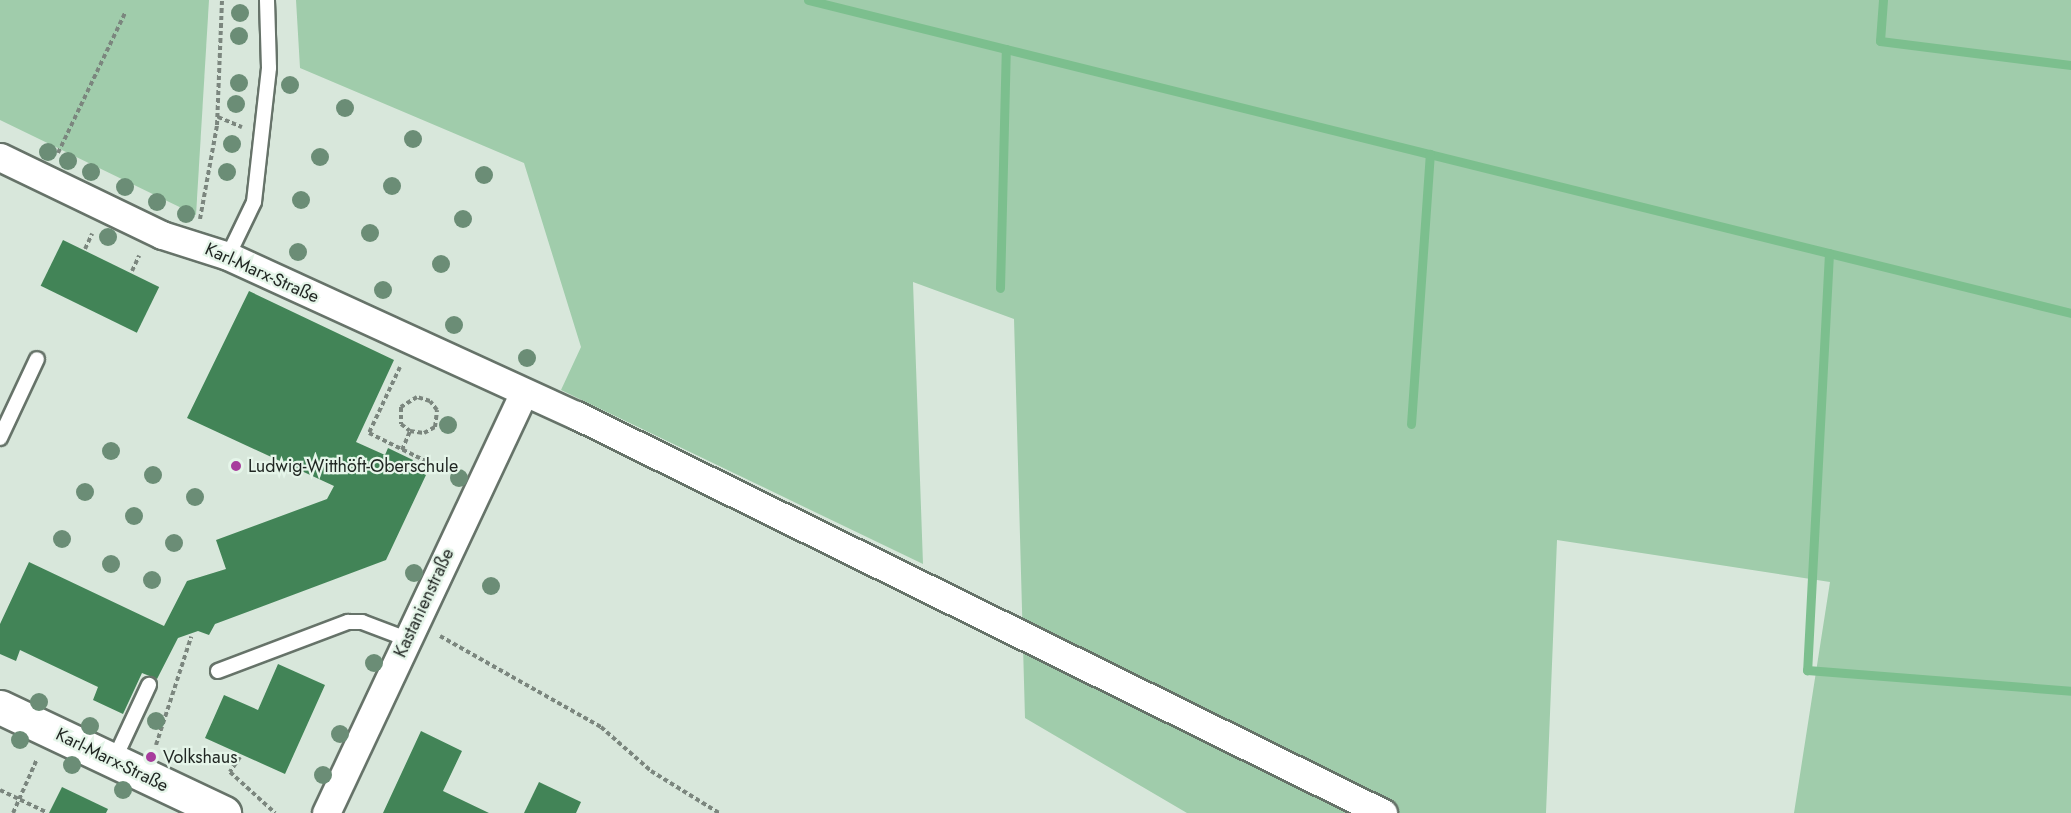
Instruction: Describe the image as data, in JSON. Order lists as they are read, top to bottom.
{
  "streets": {
    "main road": ["Karl-Marx-Straße"],
    "street": ["Kastanienstraße"]
  },
  "crossings": [
    ["Karl-Marx-Straße", "Kastanienstraße"]
  ],
  "places": ["Ludwig-Witthöft-Oberschule", "Volkshaus"]
}
